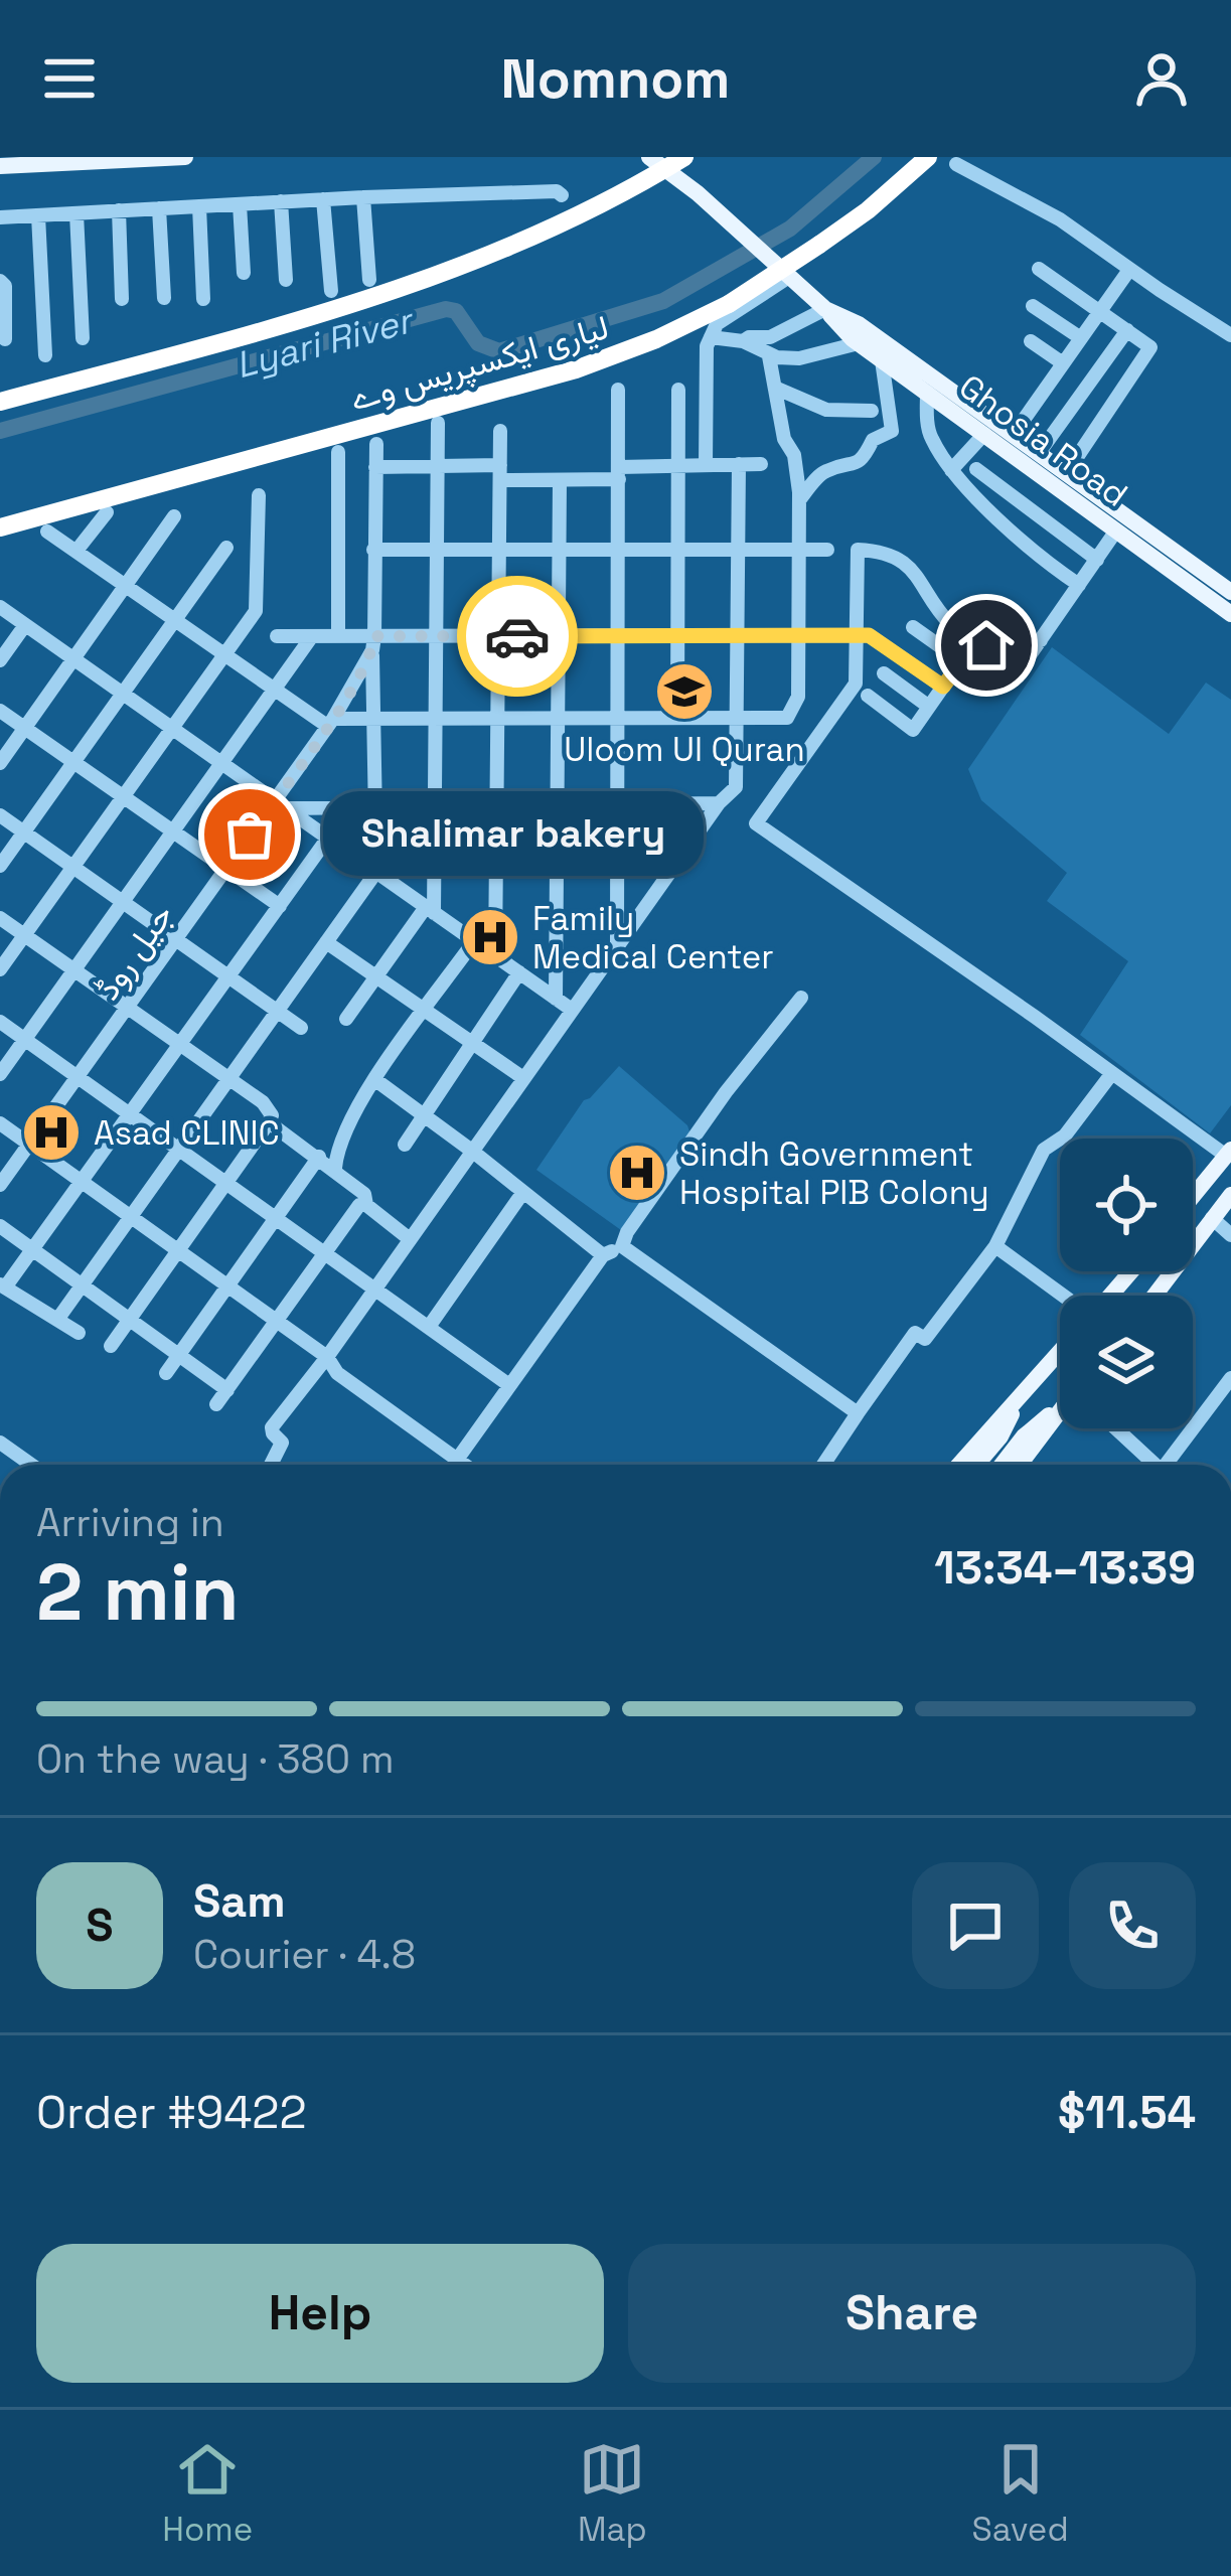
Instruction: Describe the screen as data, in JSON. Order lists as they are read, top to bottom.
{
  "streets": {
    "highway": ["لیاری ایکسپریس وے"],
    "main road": ["Ghosia Road"],
    "street": ["جیل روڈ"]
  },
  "water": ["Lyari River"],
  "places": {
    "school or university": ["Uloom Ul Quran"],
    "other": ["Shalimar bakery"],
    "hospital": ["Family Medical Center", "Asad CLINIC", "Sindh Government Hospital PIB Colony"]
  },
  "page": {
    "header": "Nomnom",
    "bubble": "Shalimar bakery",
    "heading": ["2 min", "Arriving in", "13:34–13:39"],
    "panel": [
      "Sam",
      "Courier · 4.8",
      "Order #9422",
      "$11.54"
    ],
    "bar": "On the way · 380 m",
    "round": "S",
    "buttons": ["Help", "Share"],
    "tabs": ["Home", "Map", "Saved"]
  }
}
